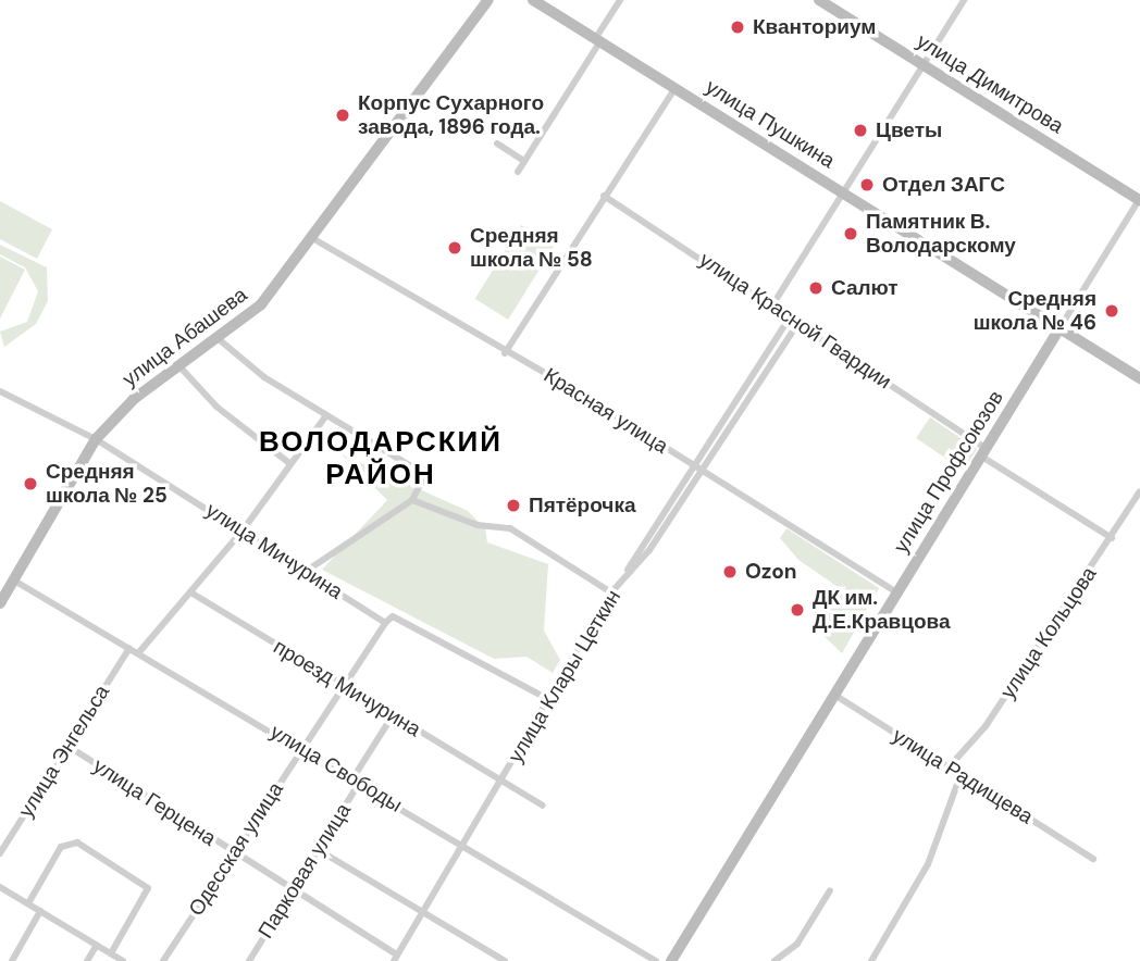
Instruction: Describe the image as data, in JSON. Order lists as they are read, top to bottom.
{
  "streets": {
    "street": [
      "улица Димитрова",
      "улица Пушкина",
      "улица Красной Гвардии",
      "улица Абашева",
      "Красная улица",
      "улица Профсоюзов",
      "улица Мичурина",
      "улица Кольцова",
      "улица Клары Цеткин",
      "проезд Мичурина",
      "улица Энгельса",
      "улица Свободы",
      "улица Радищева",
      "улица Герцена",
      "Одесская улица",
      "Парковая улица"
    ]
  },
  "crossings": [
    ["улица Димитрова", "улица Профсоюзов"],
    ["улица Пушкина", "улица Профсоюзов"],
    ["улица Красной Гвардии", "улица Профсоюзов"],
    ["улица Красной Гвардии", "улица Кольцова"],
    ["улица Красной Гвардии", "улица Клары Цеткин"],
    ["улица Абашева", "Красная улица"],
    ["улица Абашева", "улица Мичурина"],
    ["улица Абашева", "улица Свободы"],
    ["Красная улица", "улица Профсоюзов"],
    ["Красная улица", "улица Клары Цеткин"],
    ["улица Профсоюзов", "улица Радищева"],
    ["улица Мичурина", "улица Клары Цеткин"],
    ["улица Мичурина", "Одесская улица"],
    ["улица Кольцова", "улица Радищева"],
    ["улица Клары Цеткин", "проезд Мичурина"],
    ["улица Клары Цеткин", "улица Свободы"],
    ["улица Клары Цеткин", "улица Герцена"],
    ["проезд Мичурина", "Одесская улица"],
    ["проезд Мичурина", "Парковая улица"],
    ["улица Энгельса", "улица Свободы"],
    ["улица Энгельса", "улица Герцена"],
    ["улица Свободы", "Одесская улица"],
    ["улица Свободы", "Парковая улица"],
    ["улица Герцена", "Одесская улица"],
    ["улица Герцена", "Парковая улица"]
  ],
  "districts": ["ВОЛОДАРСКИЙ РАЙОН"],
  "places": [
    "Кванториум",
    "Корпус Сухарного завода, 1896 года.",
    "Цветы",
    "Отдел ЗАГС",
    "Памятник В. Володарскому",
    "Средняя школа № 58",
    "Салют",
    "Средняя школа № 46",
    "Средняя школа № 25",
    "Пятёрочка",
    "Ozon",
    "ДК им. Д.Е.Кравцова"
  ]
}
